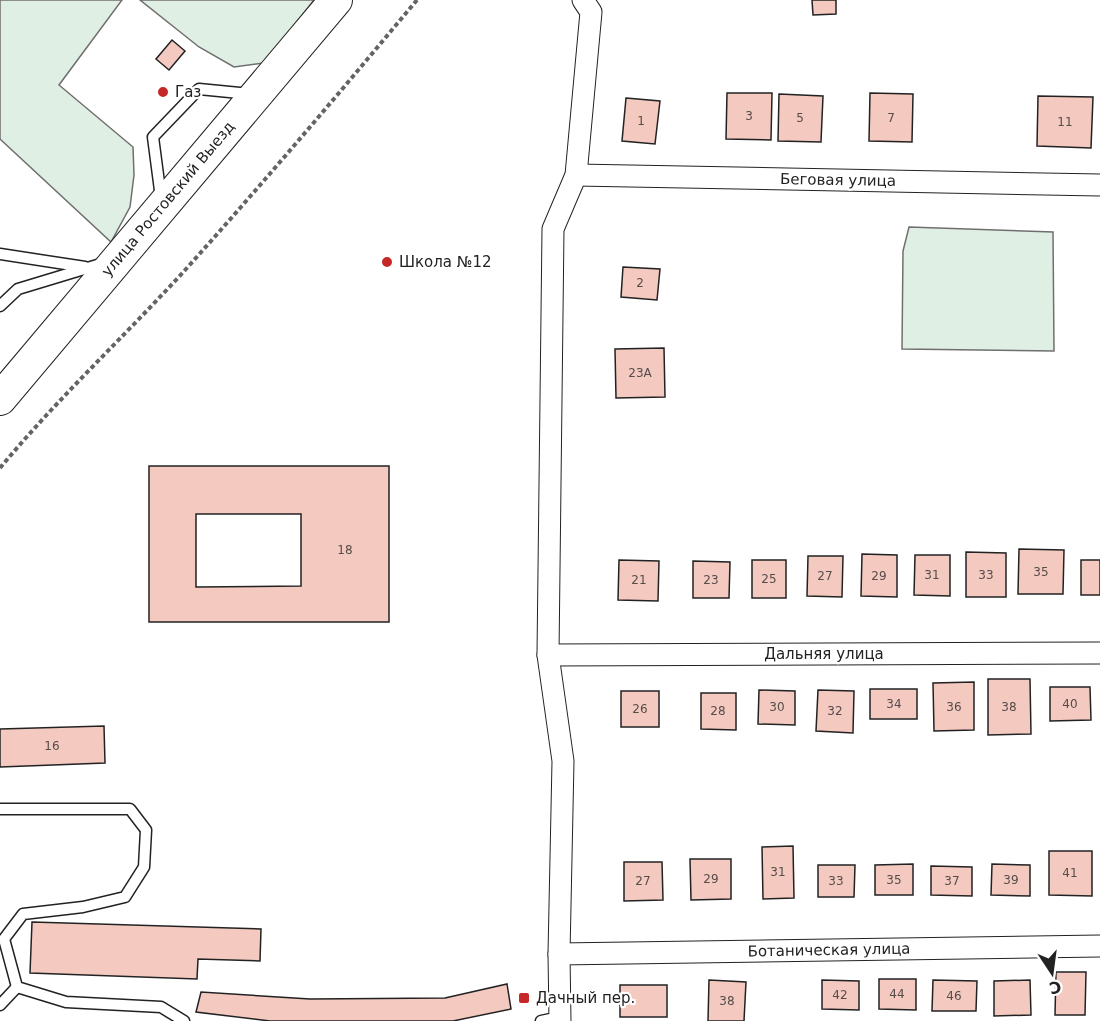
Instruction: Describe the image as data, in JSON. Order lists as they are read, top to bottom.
{
  "streets": {
    "main road": ["улица Ростовский Выезд"],
    "street": ["Беговая улица", "Дальняя улица", "Ботаническая улица"]
  },
  "places": {
    "other": ["Газ", "Школа №12"],
    "transit": ["Дачный пер."]
  },
  "house_numbers": [
    "3",
    "5",
    "7",
    "1",
    "11",
    "2",
    "23А",
    "18",
    "35",
    "31",
    "33",
    "27",
    "29",
    "25",
    "21",
    "23",
    "34",
    "40",
    "30",
    "36",
    "38",
    "26",
    "28",
    "32",
    "16",
    "31",
    "41",
    "29",
    "35",
    "39",
    "27",
    "33",
    "37",
    "44",
    "42",
    "46",
    "38"
  ],
  "north": "bottom"
}
